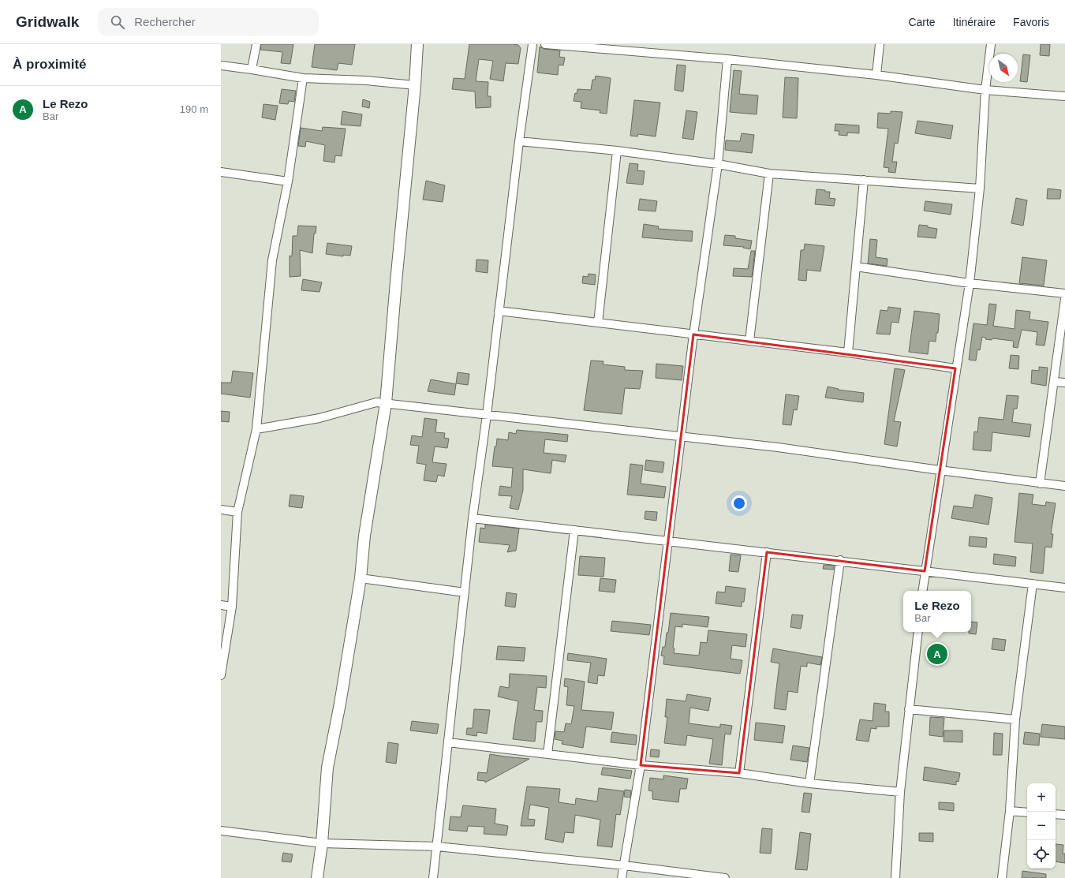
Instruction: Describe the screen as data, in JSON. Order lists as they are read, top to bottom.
{
  "north": "bottom right",
  "page": {
    "header": "Gridwalk",
    "search": "Rechercher",
    "nav": ["Carte", "Itinéraire", "Favoris"],
    "heading": "À proximité",
    "list": [
      {
        "mark": "A",
        "name": "Le Rezo",
        "note": "Bar",
        "value": "190 m"
      }
    ],
    "popup": ["Le Rezo", "Bar"],
    "pins": "A",
    "map_buttons": ["+", "−"]
  }
}
